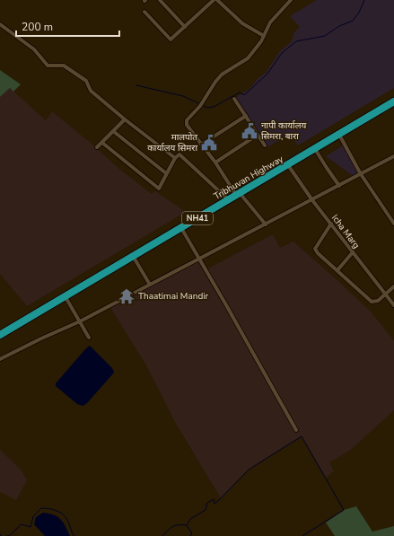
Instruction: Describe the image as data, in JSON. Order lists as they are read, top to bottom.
{
  "streets": {
    "highway": ["Tribhuvan Highway", "NH41"],
    "street": ["Icha Marg"]
  },
  "crossings": [
    ["Tribhuvan Highway", "Icha Marg"]
  ],
  "places": {
    "public building": ["नापी कार्यालय सिमरा, बारा", "मालपोत कार्यालय सिमरा"],
    "temple": ["Thaatimai Mandir"]
  },
  "scale_bar": "200 m"
}
